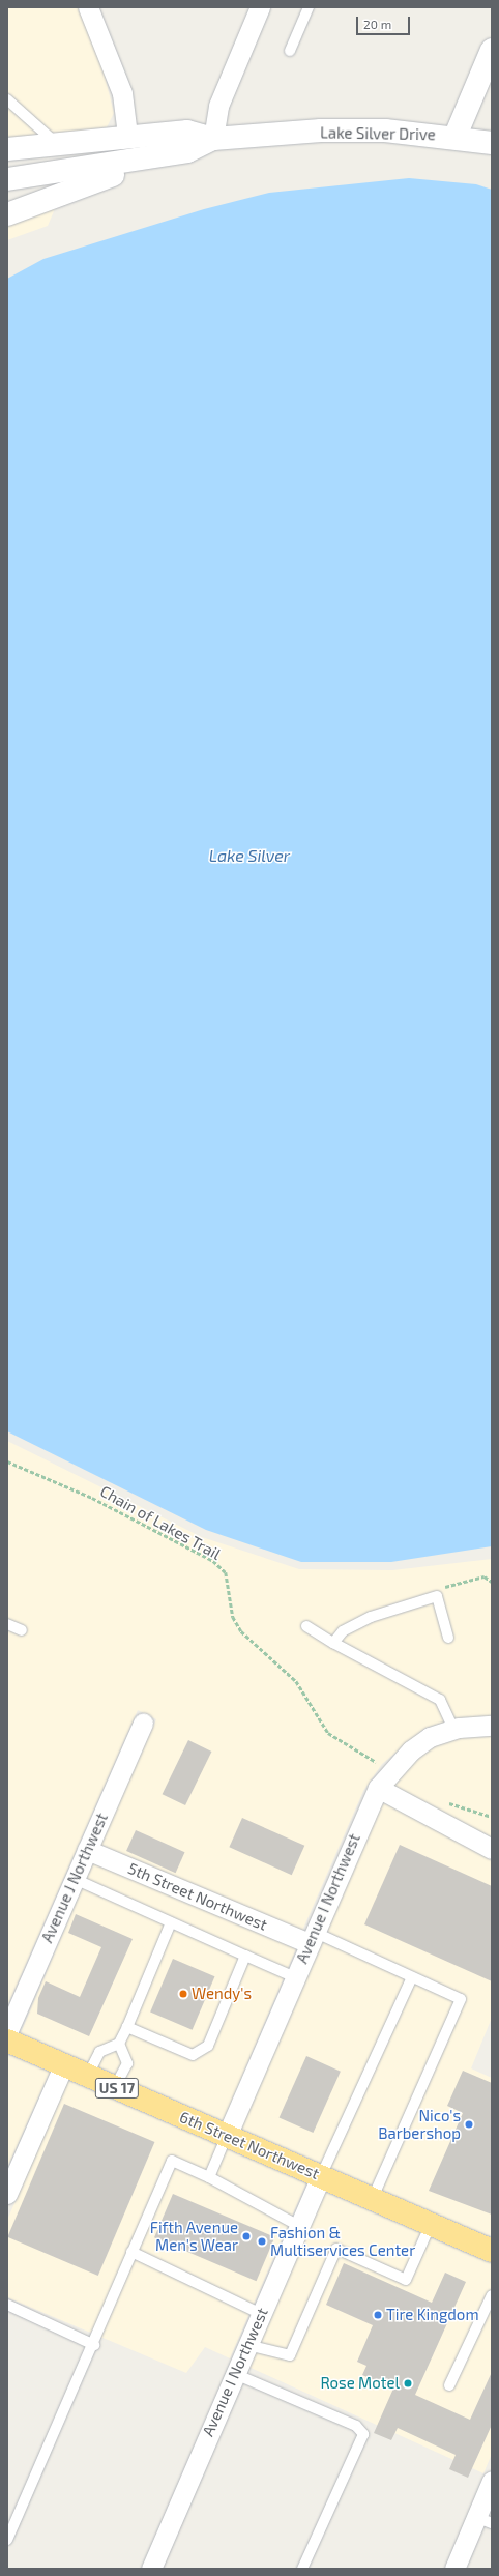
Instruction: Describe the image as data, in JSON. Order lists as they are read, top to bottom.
{
  "streets": {
    "highway": ["US 17", "6th Street Northwest"],
    "main road": ["Lake Silver Drive"],
    "street": ["Avenue J Northwest", "5th Street Northwest", "Avenue I Northwest"],
    "path": ["Chain of Lakes Trail"]
  },
  "crossings": [
    ["Chain of Lakes Trail", "Avenue I Northwest"],
    ["Avenue J Northwest", "5th Street Northwest"],
    ["5th Street Northwest", "Avenue I Northwest"],
    ["Avenue I Northwest", "6th Street Northwest"]
  ],
  "water": ["Lake Silver"],
  "places": [
    "Wendy's",
    "Nico's Barbershop",
    "Fifth Avenue Men's Wear",
    "Fashion & Multiservices Center",
    "Tire Kingdom",
    "Rose Motel"
  ],
  "scale_bar": "20 m"
}
